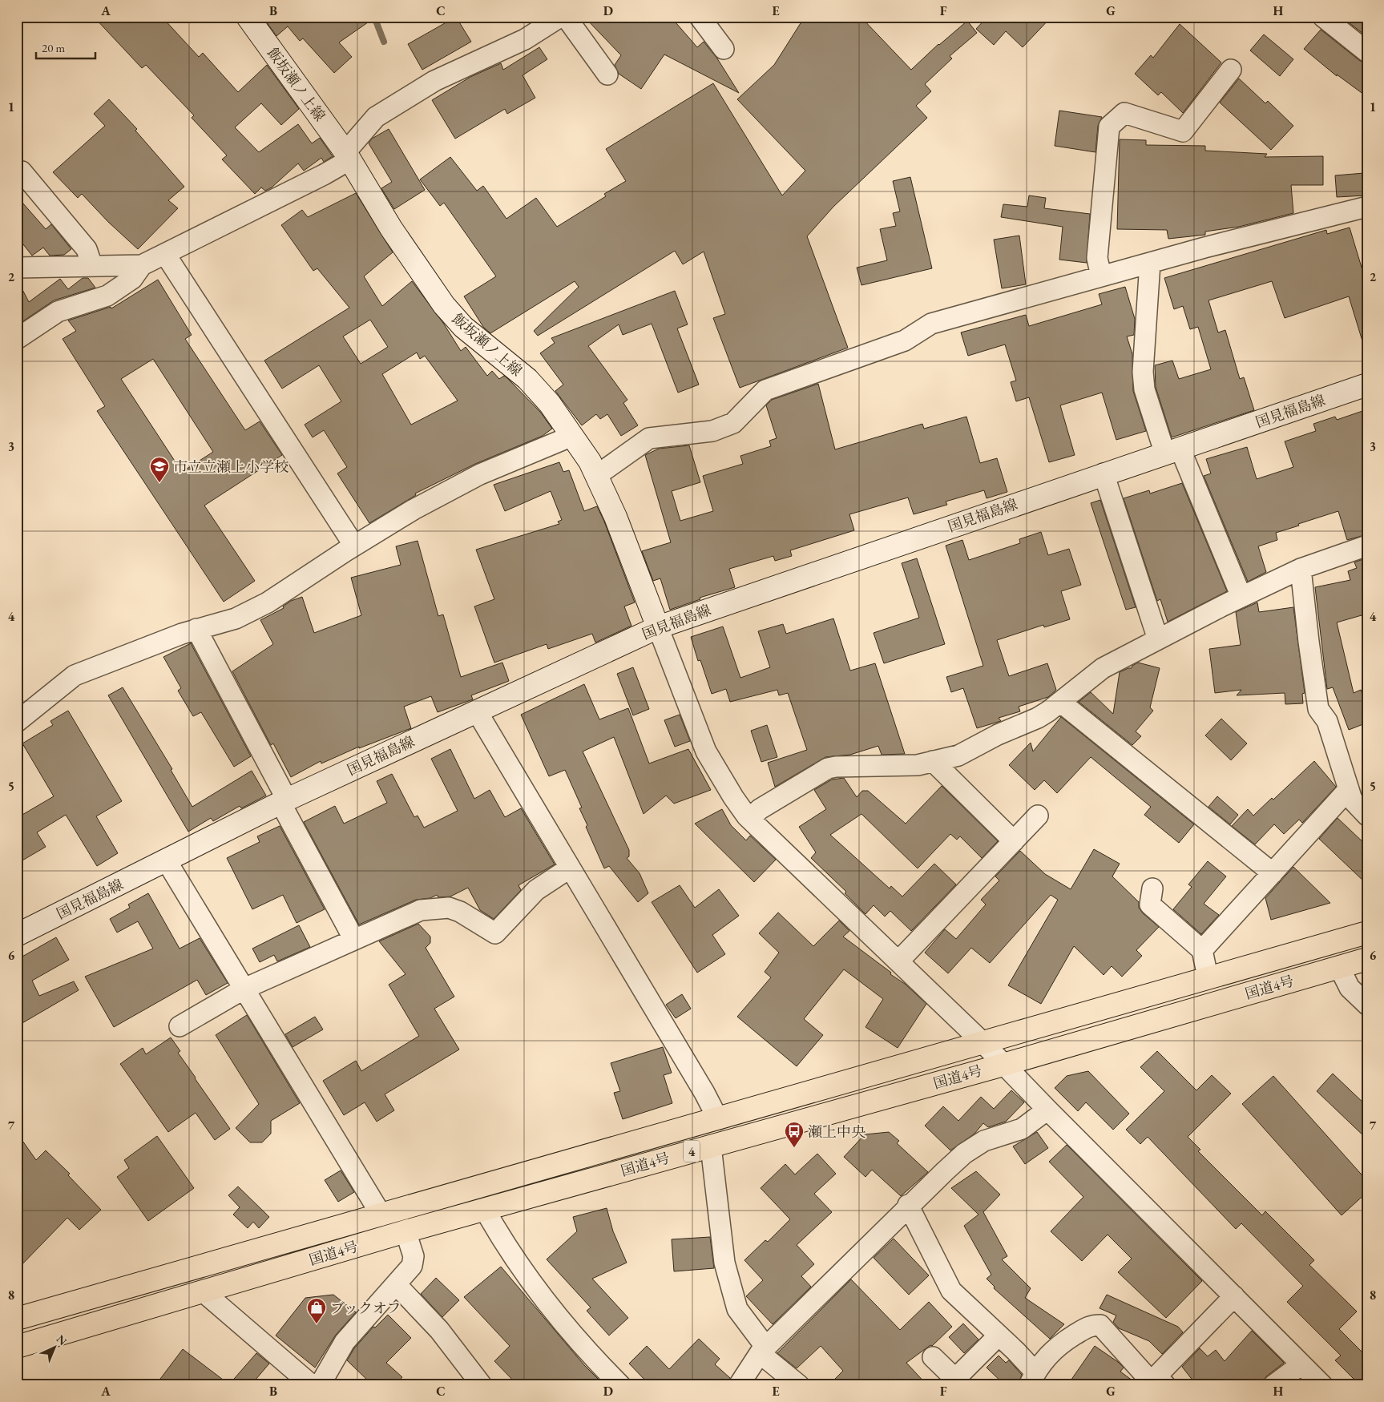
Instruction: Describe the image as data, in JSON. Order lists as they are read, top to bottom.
{
  "streets": {
    "highway": ["国道4号", "4"],
    "main road": ["飯坂瀬ノ上線", "国見福島線"]
  },
  "crossings": [
    ["飯坂瀬ノ上線", "国見福島線"]
  ],
  "places": {
    "school or university": ["市立立瀬上小学校"],
    "bus stop": ["瀬上中央"],
    "shop": ["ブックオフ"]
  },
  "scale_bar": "20 m",
  "north": "top right",
  "grid": {
    "columns": [
      "A",
      "B",
      "C",
      "D",
      "E",
      "F",
      "G",
      "H"
    ],
    "rows": [
      "1",
      "2",
      "3",
      "4",
      "5",
      "6",
      "7",
      "8"
    ]
  }
}
